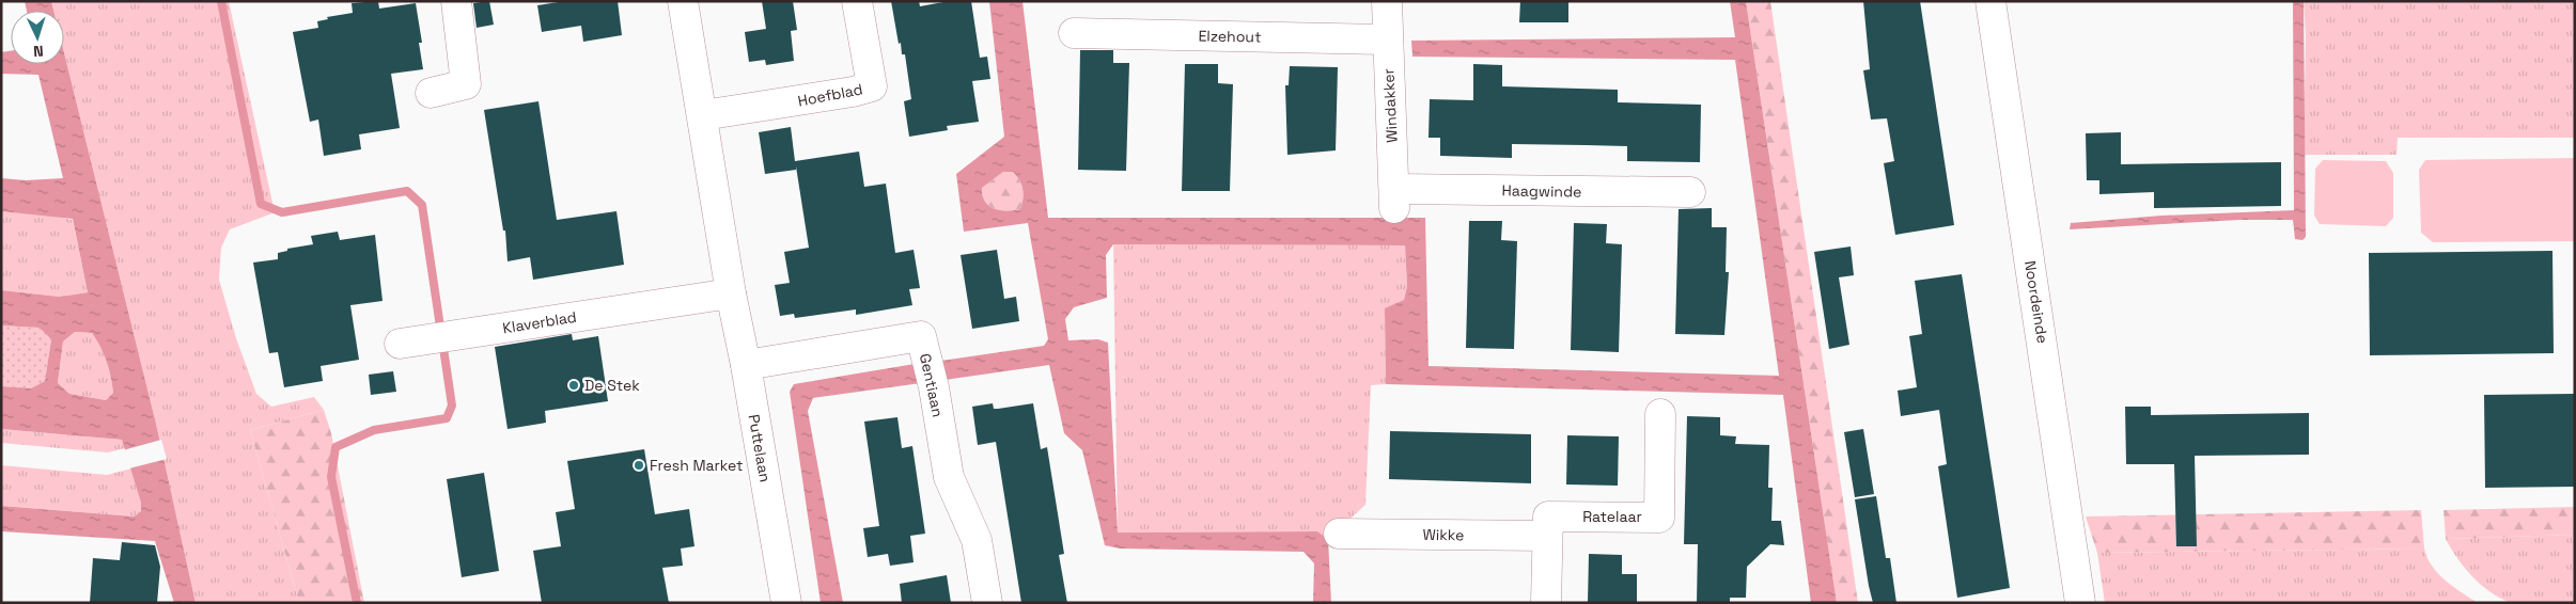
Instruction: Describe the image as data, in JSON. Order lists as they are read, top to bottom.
{
  "streets": {
    "street": [
      "Elzehout",
      "Hoefblad",
      "Windakker",
      "Haagwinde",
      "Noordeinde",
      "Klaverblad",
      "Gentiaan",
      "Puttelaan",
      "Ratelaar",
      "Wikke"
    ]
  },
  "crossings": [
    ["Elzehout", "Windakker"],
    ["Hoefblad", "Puttelaan"],
    ["Windakker", "Haagwinde"],
    ["Klaverblad", "Puttelaan"],
    ["Gentiaan", "Puttelaan"],
    ["Ratelaar", "Wikke"]
  ],
  "places": ["De Stek", "Fresh Market"],
  "north": "bottom"
}
